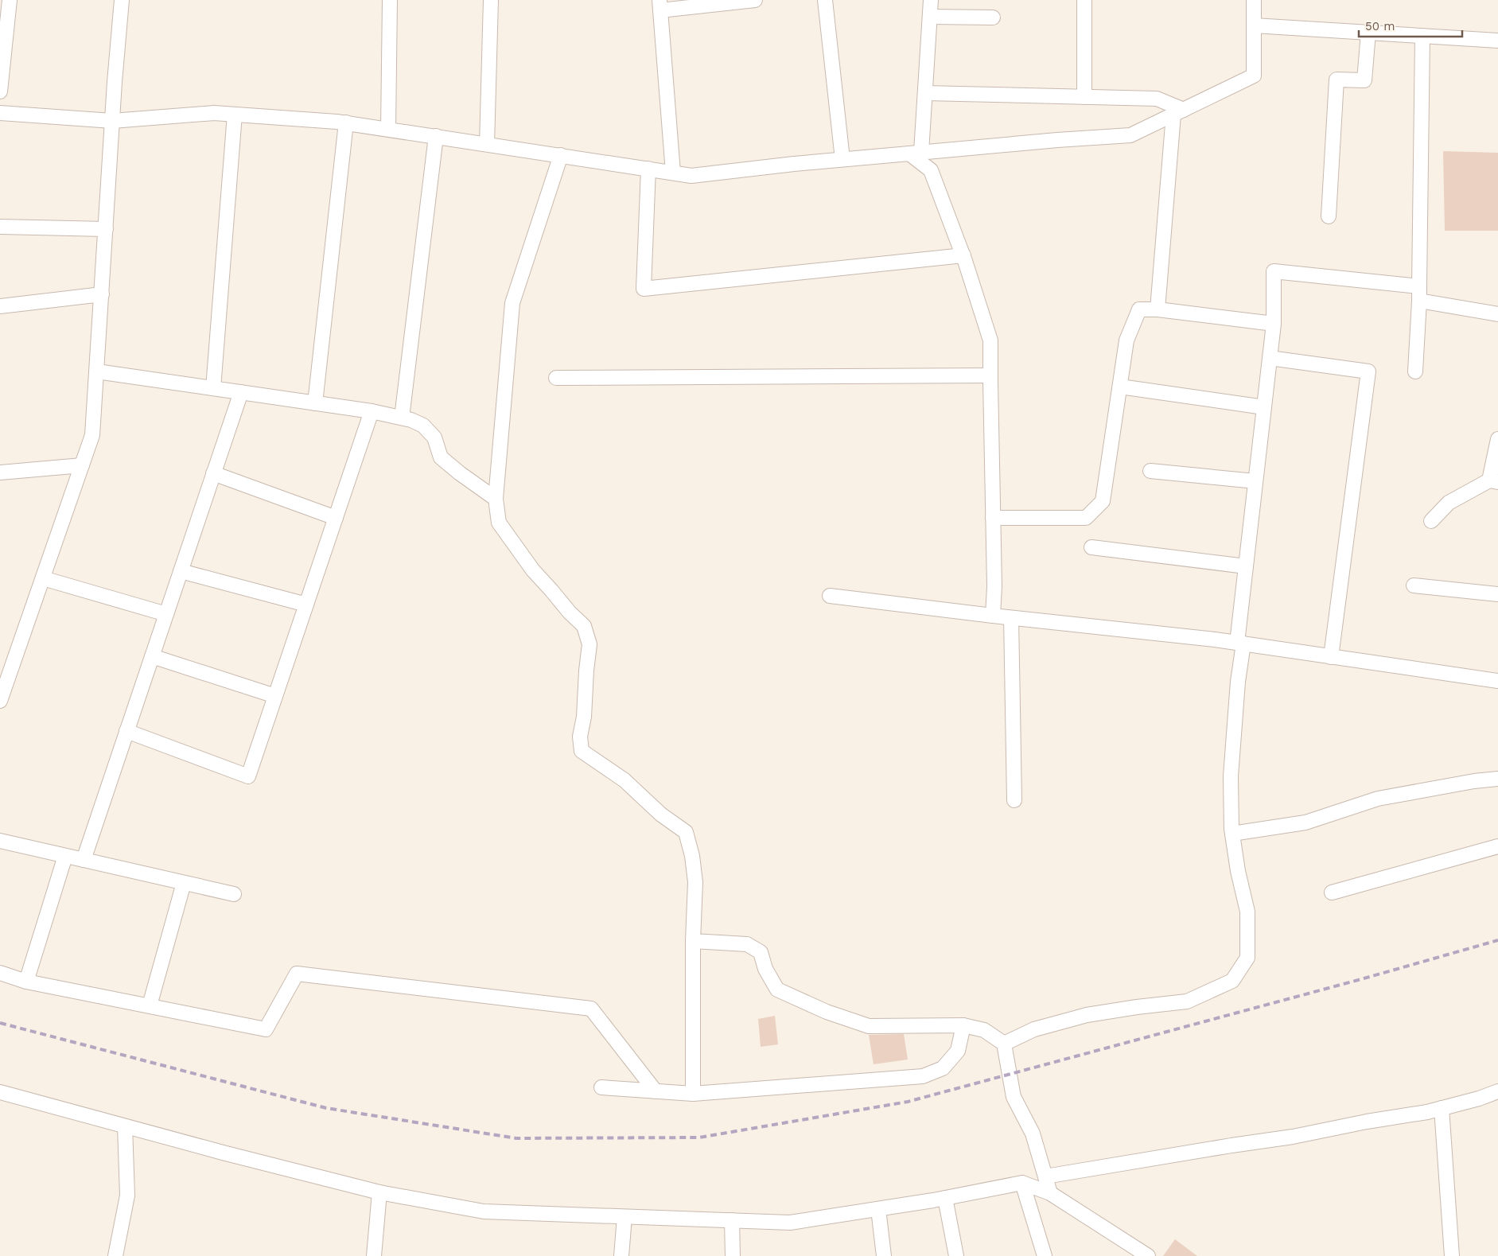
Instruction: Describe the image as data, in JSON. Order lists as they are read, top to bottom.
{
  "scale_bar": "50 m"
}
